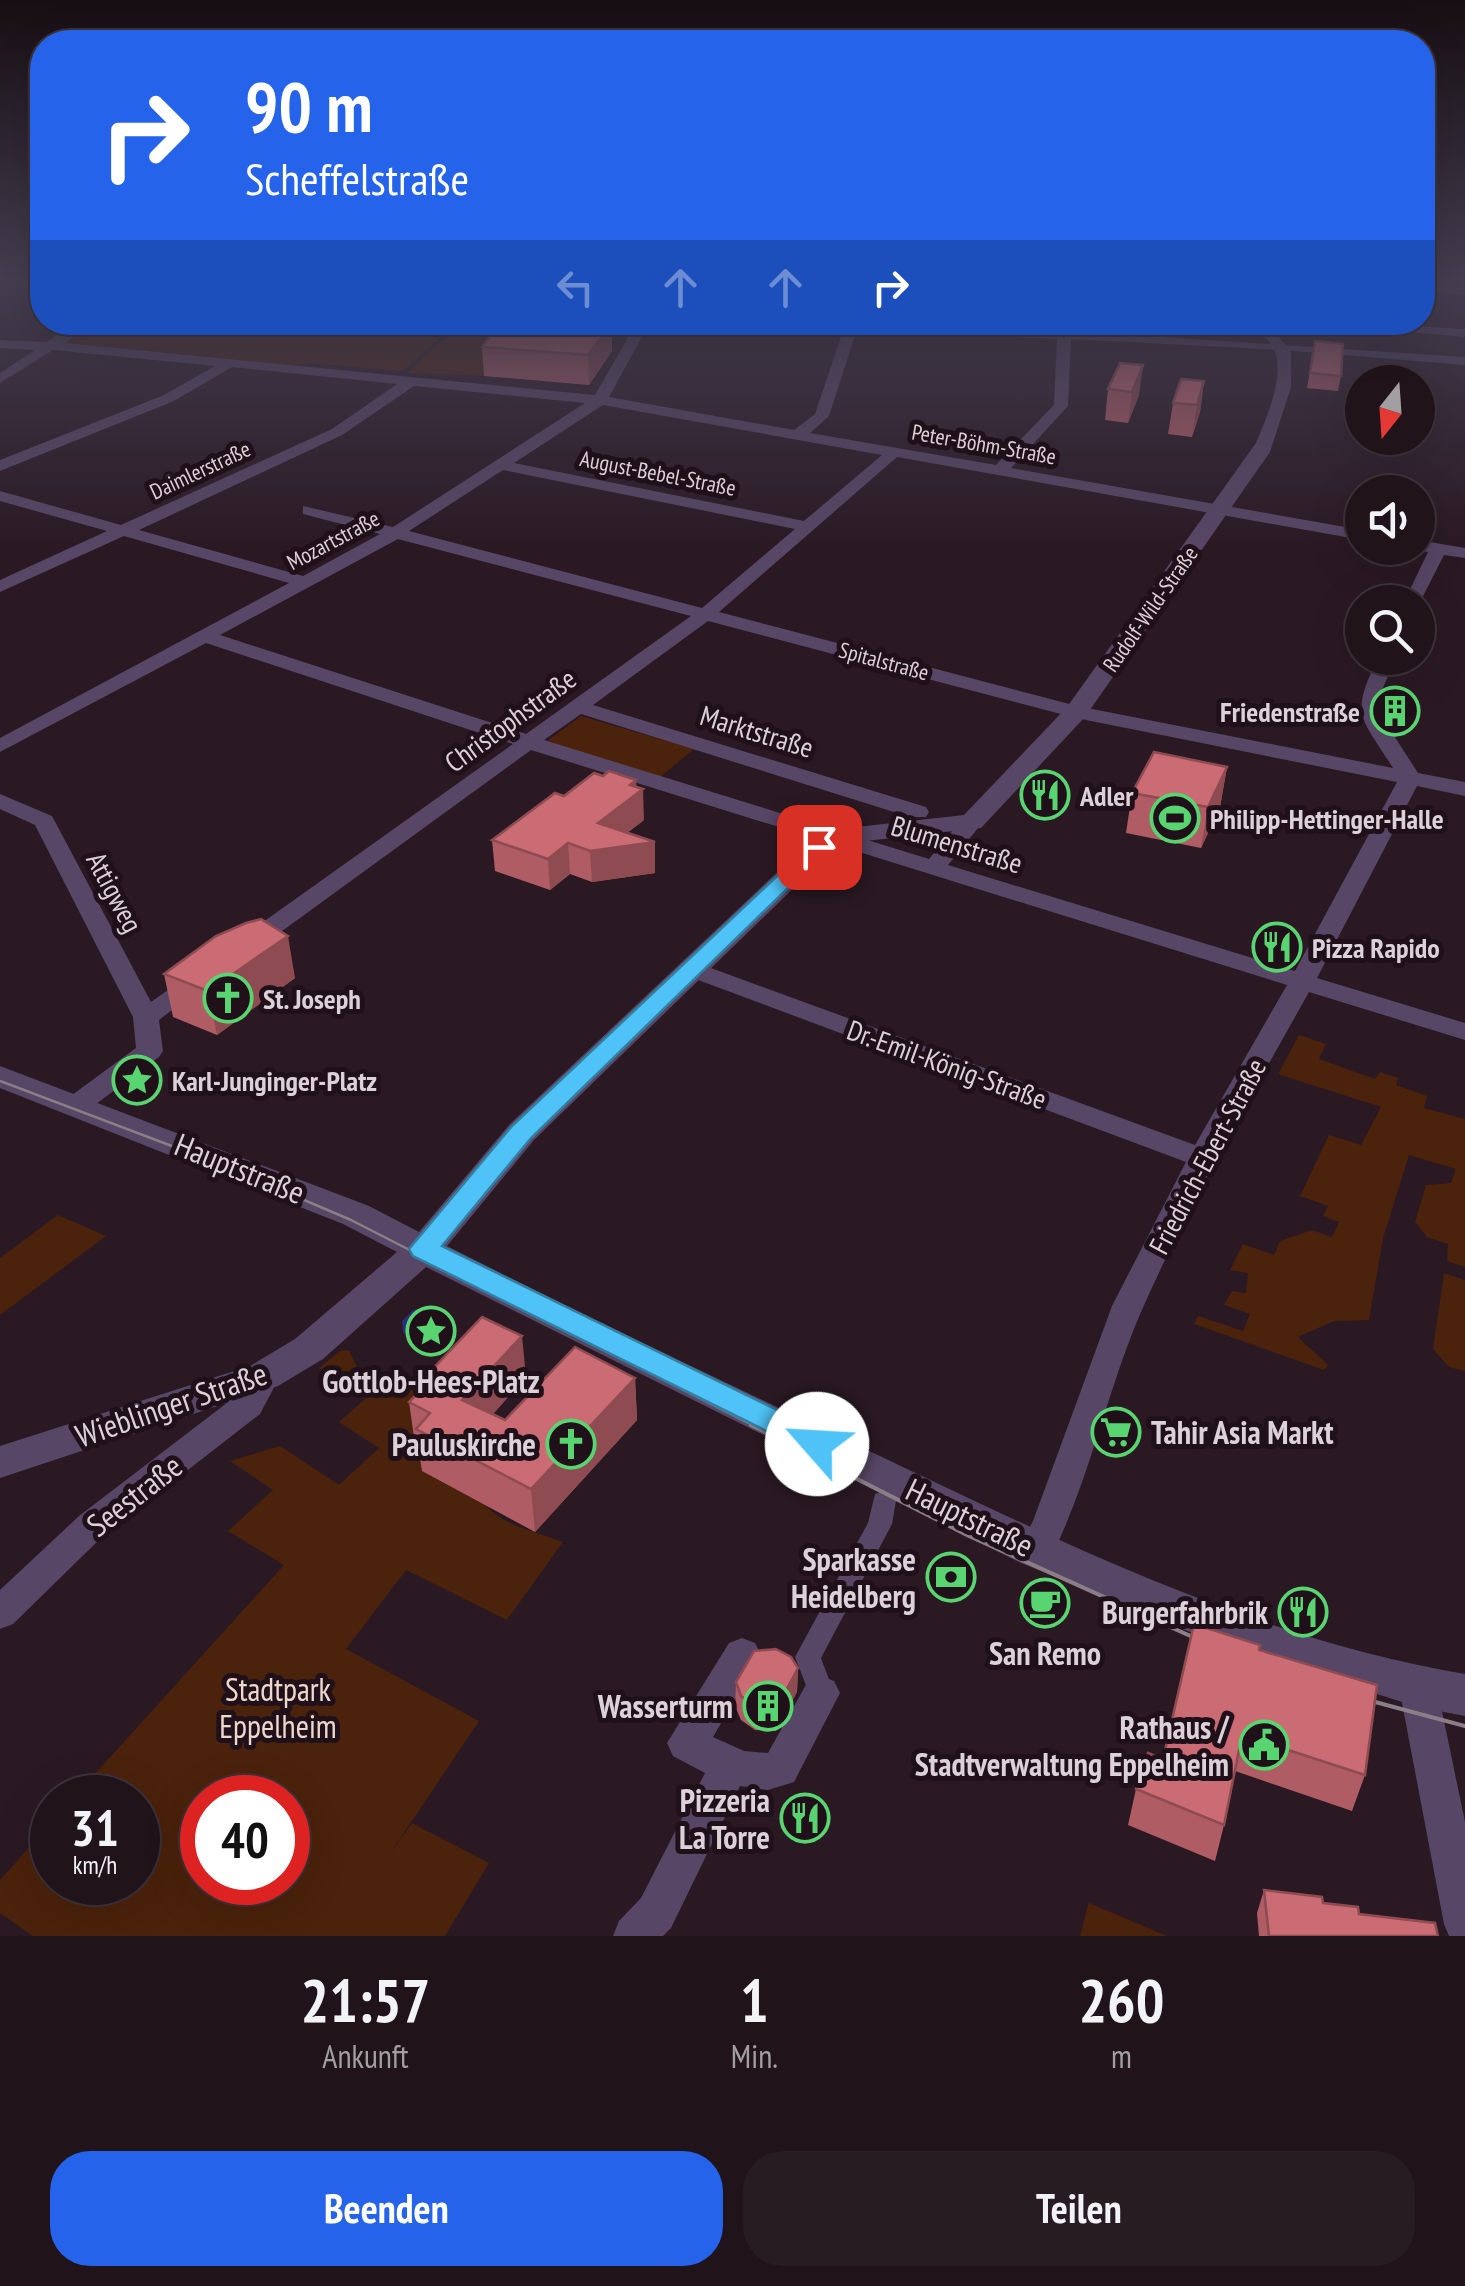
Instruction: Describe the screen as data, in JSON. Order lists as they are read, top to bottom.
{
  "streets": {
    "street": [
      "Peter-Böhm-Straße",
      "Daimlerstraße",
      "August-Bebel-Straße",
      "Mozartstraße",
      "Rudolf-Wild-Straße",
      "Spitalstraße",
      "Christophstraße",
      "Marktstraße",
      "Blumenstraße",
      "Attigweg",
      "Dr.-Emil-König-Straße",
      "Friedrich-Ebert-Straße",
      "Hauptstraße",
      "Wieblinger Straße",
      "Seestraße"
    ]
  },
  "crossings": [
    ["Peter-Böhm-Straße", "Daimlerstraße"],
    ["Peter-Böhm-Straße", "Mozartstraße"],
    ["Peter-Böhm-Straße", "Rudolf-Wild-Straße"],
    ["Peter-Böhm-Straße", "Christophstraße"],
    ["August-Bebel-Straße", "Mozartstraße"],
    ["August-Bebel-Straße", "Christophstraße"],
    ["Mozartstraße", "Spitalstraße"],
    ["Mozartstraße", "Blumenstraße"],
    ["Rudolf-Wild-Straße", "Spitalstraße"],
    ["Rudolf-Wild-Straße", "Blumenstraße"],
    ["Spitalstraße", "Christophstraße"],
    ["Spitalstraße", "Friedrich-Ebert-Straße"],
    ["Christophstraße", "Marktstraße"],
    ["Christophstraße", "Blumenstraße"],
    ["Christophstraße", "Attigweg"],
    ["Blumenstraße", "Friedrich-Ebert-Straße"],
    ["Blumenstraße", "Wieblinger Straße"],
    ["Dr.-Emil-König-Straße", "Friedrich-Ebert-Straße"],
    ["Dr.-Emil-König-Straße", "Wieblinger Straße"],
    ["Friedrich-Ebert-Straße", "Hauptstraße"],
    ["Hauptstraße", "Wieblinger Straße"],
    ["Wieblinger Straße", "Seestraße"]
  ],
  "parks": ["Stadtpark Eppelheim"],
  "places": {
    "building": ["Friedenstraße", "Wasserturm"],
    "restaurant": [
      "Adler",
      "Pizza Rapido",
      "Burgerfahrbrik",
      "Pizzeria La Torre"
    ],
    "sports": ["Philipp-Hettinger-Halle"],
    "church": ["St. Joseph", "Pauluskirche"],
    "place": ["Karl-Junginger-Platz", "Gottlob-Hees-Platz"],
    "supermarket": ["Tahir Asia Markt"],
    "bank": ["Sparkasse Heidelberg"],
    "cafe": ["San Remo"],
    "public building": ["Rathaus / Stadtverwaltung Eppelheim"]
  },
  "north": "bottom",
  "page": {
    "turn": ["90 m", "Scheffelstraße"],
    "speed": "31 km/h",
    "limit": "40",
    "eta": [
      "21:57",
      "Ankunft",
      "1",
      "Min.",
      "260",
      "m"
    ],
    "buttons": ["Beenden", "Teilen"]
  }
}
